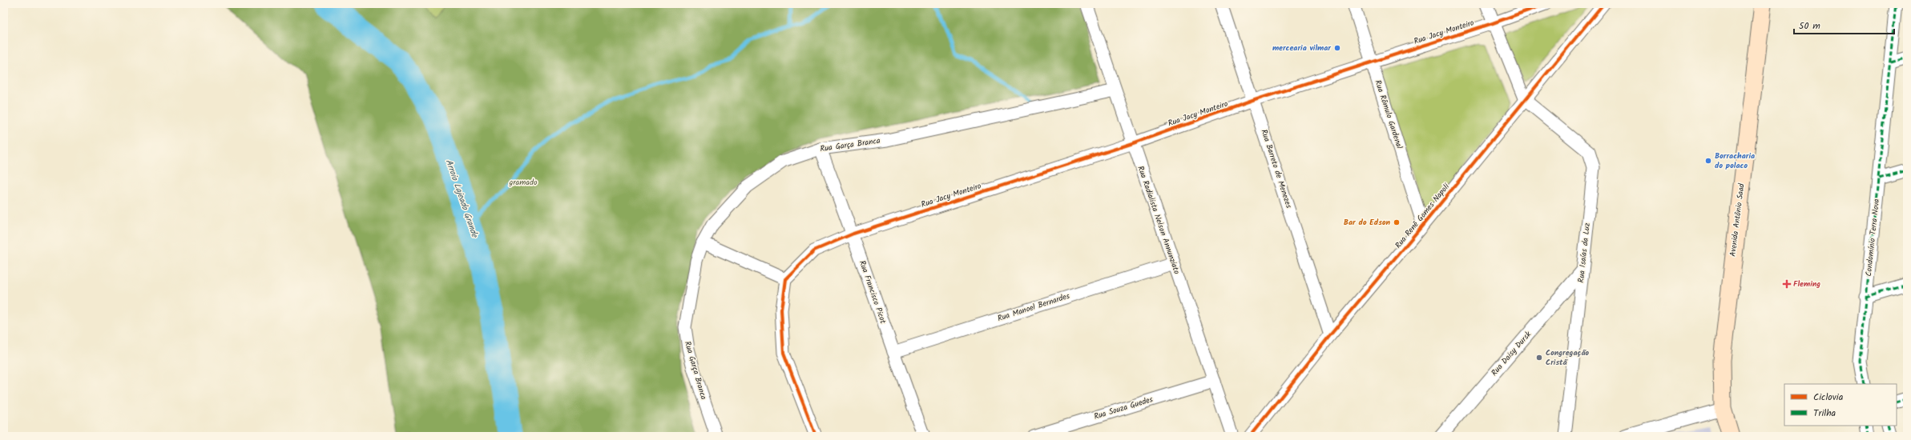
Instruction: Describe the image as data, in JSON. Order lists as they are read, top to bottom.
{
  "streets": {
    "main road": ["Avenida Antônio Saad"],
    "street": [
      "Rua Jacy Monteiro",
      "Rua Rômulo Gardenal",
      "Rua Garça Branca",
      "Rua Barreto de Menezes",
      "Rua Renê Gomes Napoli",
      "Rua Radialista Nelson Annunziato",
      "Condomínio Terra Nova",
      "Rua Isaías da Luz",
      "Rua Francisco Picot",
      "Rua Manoel Bernardes",
      "Rua Daisy Dursk",
      "Rua Souza Guedes"
    ]
  },
  "crossings": [
    ["Rua Jacy Monteiro", "Rua Rômulo Gardenal"],
    ["Rua Jacy Monteiro", "Rua Barreto de Menezes"],
    ["Rua Jacy Monteiro", "Rua Radialista Nelson Annunziato"],
    ["Rua Jacy Monteiro", "Rua Francisco Picot"],
    ["Rua Rômulo Gardenal", "Rua Renê Gomes Napoli"],
    ["Rua Garça Branca", "Rua Radialista Nelson Annunziato"],
    ["Rua Garça Branca", "Rua Francisco Picot"],
    ["Rua Barreto de Menezes", "Rua Renê Gomes Napoli"],
    ["Rua Renê Gomes Napoli", "Rua Isaías da Luz"],
    ["Rua Radialista Nelson Annunziato", "Rua Manoel Bernardes"],
    ["Rua Radialista Nelson Annunziato", "Rua Souza Guedes"],
    ["Rua Isaías da Luz", "Rua Daisy Dursk"],
    ["Rua Francisco Picot", "Rua Manoel Bernardes"]
  ],
  "water": ["Arroio Lajeado Grande"],
  "parks": ["gramado"],
  "places": {
    "other": [
      "mercearia vilmar",
      "Borracharia do polaco",
      "Bar do Edson",
      "Congregação Cristã"
    ],
    "health": ["Fleming"]
  },
  "legend": ["Ciclovia", "Trilha"],
  "scale_bar": "50 m"
}
